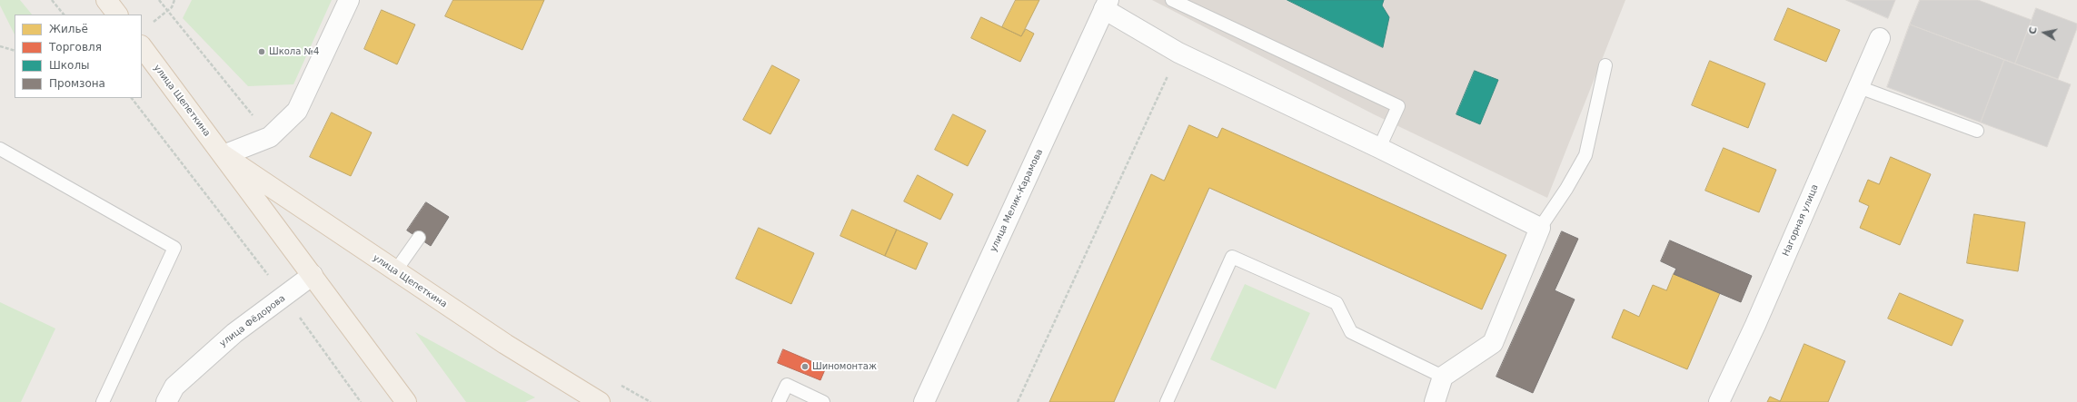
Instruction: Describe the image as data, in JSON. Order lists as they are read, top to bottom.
{
  "streets": {
    "main road": ["улица Щепеткина"],
    "street": ["улица Мелик-Карамова", "Нагорная улица", "улица Фёдорова"]
  },
  "crossings": [
    ["улица Щепеткина", "улица Фёдорова"]
  ],
  "places": ["Школа №4", "Шиномонтаж"],
  "legend": [
    "Жильё",
    "Торговля",
    "Школы",
    "Промзона"
  ],
  "north": "left"
}
